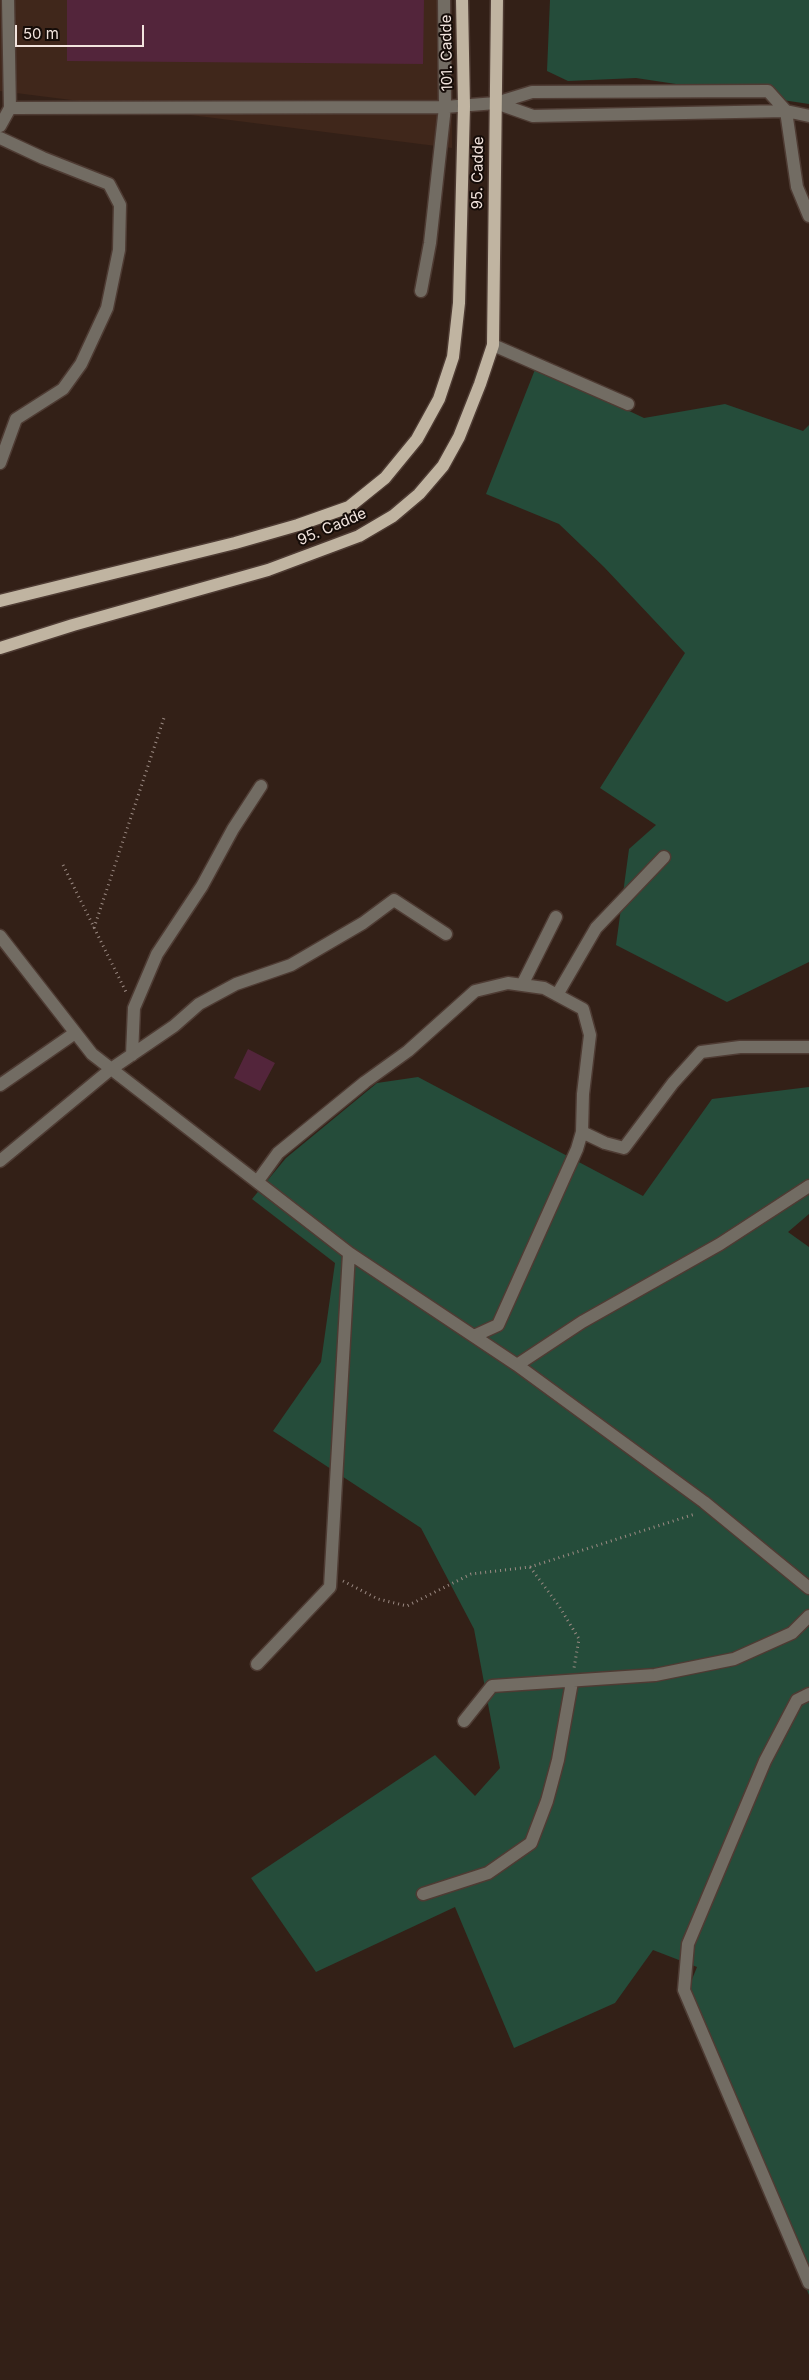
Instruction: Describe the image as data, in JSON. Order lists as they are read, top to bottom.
{
  "streets": {
    "main road": ["101. Cadde", "95. Cadde"]
  },
  "crossings": [
    ["101. Cadde", "95. Cadde"]
  ],
  "scale_bar": "50 m"
}
